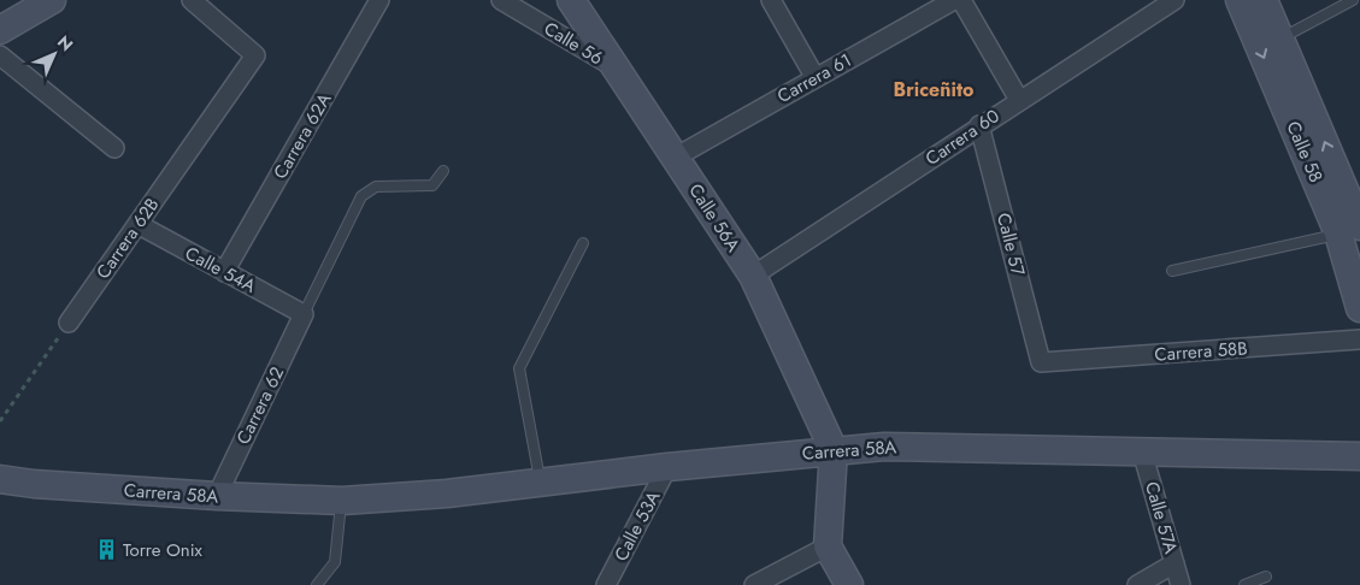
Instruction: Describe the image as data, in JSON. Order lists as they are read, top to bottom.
{
  "streets": {
    "street": [
      "Calle 56",
      "Carrera 61",
      "Carrera 62A",
      "Carrera 60",
      "Calle 58",
      "Calle 56A",
      "Carrera 62B",
      "Calle 57",
      "Calle 54A",
      "Carrera 58B",
      "Carrera 62",
      "Carrera 58A",
      "Calle 57A",
      "Calle 53A"
    ]
  },
  "crossings": [
    ["Calle 56", "Calle 56A"],
    ["Carrera 61", "Calle 56A"],
    ["Carrera 62A", "Calle 54A"],
    ["Carrera 60", "Calle 56A"],
    ["Carrera 60", "Calle 57"],
    ["Calle 56A", "Carrera 58A"],
    ["Carrera 62B", "Calle 54A"],
    ["Calle 57", "Carrera 58B"],
    ["Calle 54A", "Carrera 62"],
    ["Carrera 62", "Carrera 58A"],
    ["Carrera 58A", "Calle 57A"],
    ["Carrera 58A", "Calle 53A"]
  ],
  "districts": ["Briceñito"],
  "places": {
    "building": ["Torre Onix"]
  },
  "north": "top right"
}
